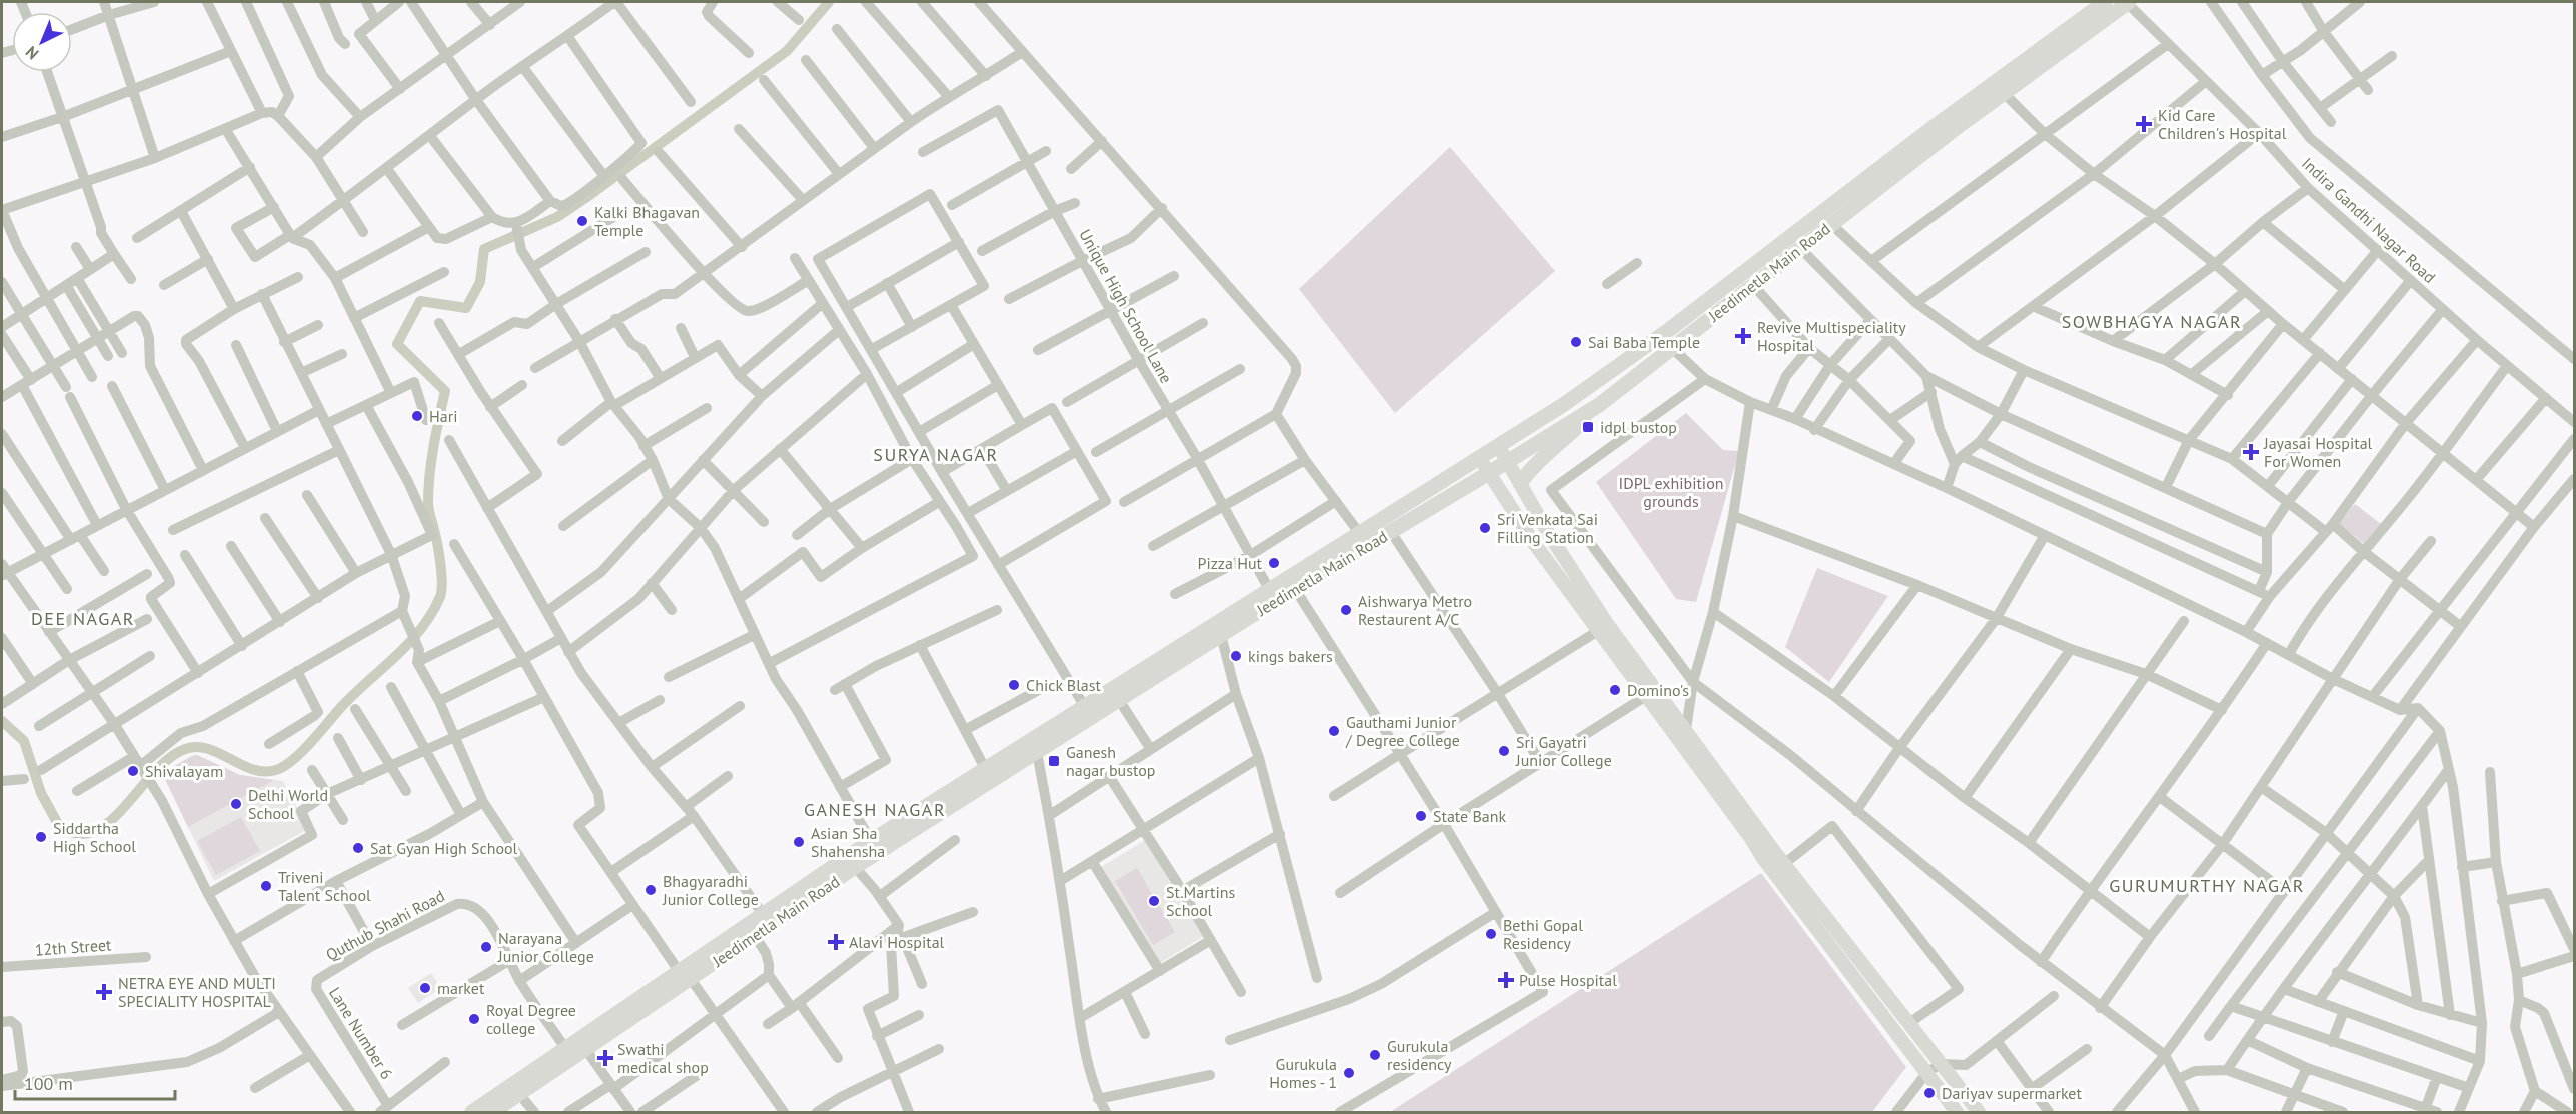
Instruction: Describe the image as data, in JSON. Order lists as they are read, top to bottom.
{
  "streets": {
    "main road": ["Jeedimetla Main Road"],
    "street": [
      "Indira Gandhi Nagar Road",
      "Unique High School Lane",
      "Quthub Shahi Road",
      "12th Street",
      "Lane Number 6"
    ]
  },
  "crossings": [
    ["Indira Gandhi Nagar Road", "Jeedimetla Main Road"],
    ["Jeedimetla Main Road", "Unique High School Lane"],
    ["Jeedimetla Main Road", "Quthub Shahi Road"],
    ["Quthub Shahi Road", "Lane Number 6"]
  ],
  "districts": [
    "SOWBHAGYA NAGAR",
    "SURYA NAGAR",
    "DEE NAGAR",
    "GANESH NAGAR",
    "GURUMURTHY NAGAR"
  ],
  "parks": ["IDPL exhibition grounds"],
  "places": {
    "health": [
      "Kid Care Children's Hospital",
      "Revive Multispeciality Hospital",
      "Jayasai Hospital For Women",
      "Alavi Hospital",
      "Pulse Hospital",
      "NETRA EYE AND MULTI SPECIALITY HOSPITAL",
      "Swathi medical shop"
    ],
    "other": [
      "Kalki Bhagavan Temple",
      "Sai Baba Temple",
      "Hari",
      "Sri Venkata Sai Filling Station",
      "Pizza Hut",
      "Aishwarya Metro Restaurent A/C",
      "kings bakers",
      "Chick Blast",
      "Domino's",
      "Gauthami Junior / Degree College",
      "Sri Gayatri Junior College",
      "Shivalayam",
      "Delhi World School",
      "State Bank",
      "Siddartha High School",
      "Asian Sha Shahensha",
      "Sat Gyan High School",
      "Triveni Talent School",
      "Bhagyaradhi Junior College",
      "St.Martins School",
      "Bethi Gopal Residency",
      "Narayana Junior College",
      "market",
      "Royal Degree college",
      "Gurukula residency",
      "Gurukula Homes - 1",
      "Dariyav supermarket"
    ],
    "transit": ["idpl bustop", "Ganesh nagar bustop"]
  },
  "scale_bar": "100 m",
  "north": "bottom left"
}
